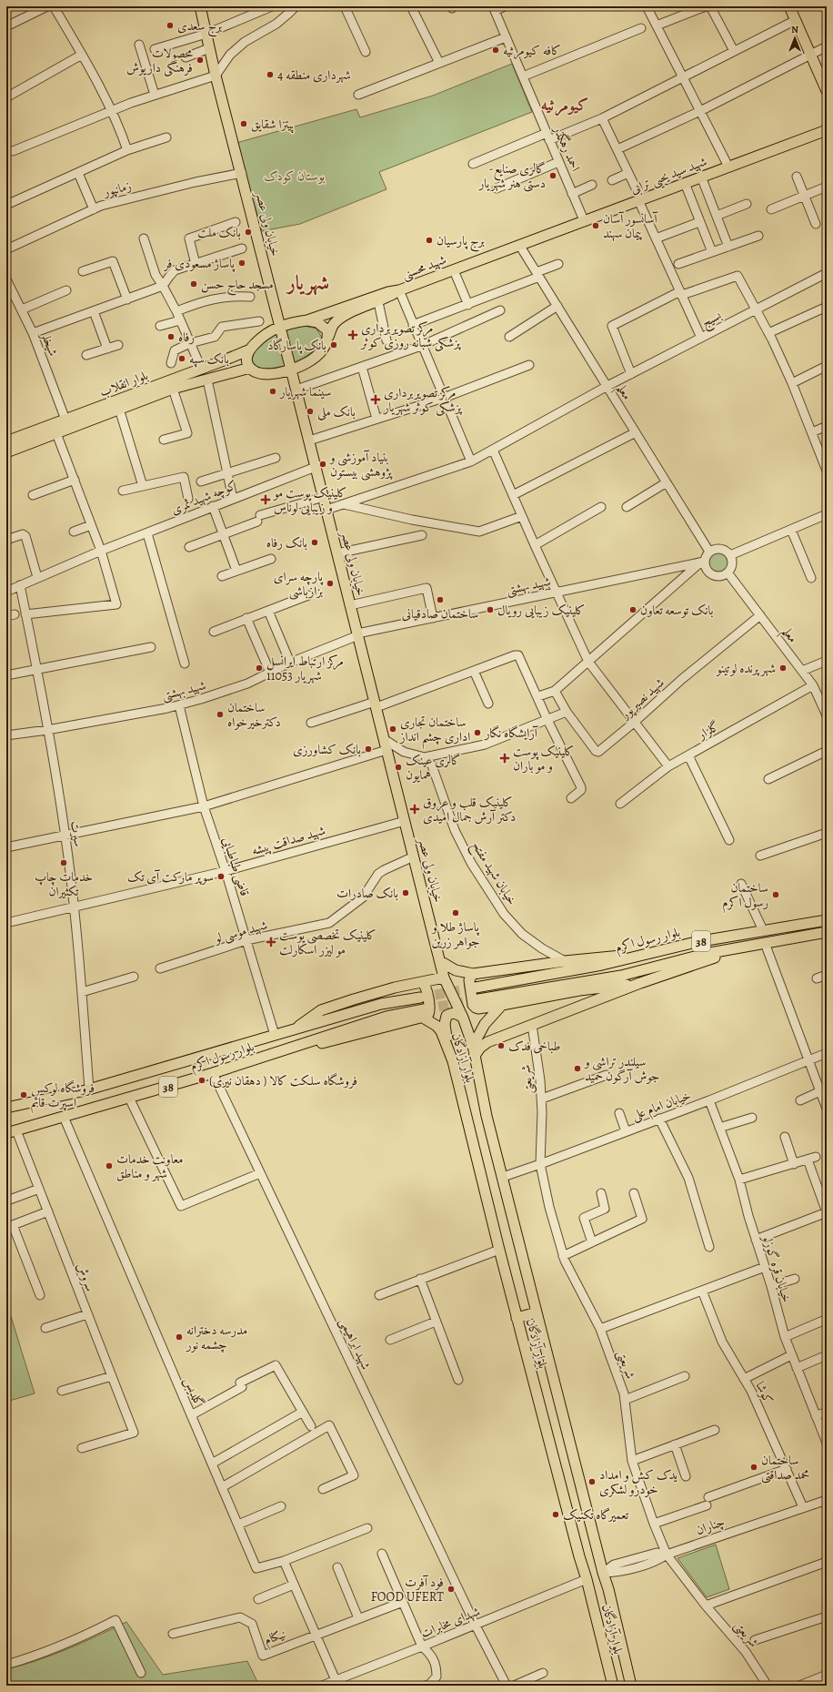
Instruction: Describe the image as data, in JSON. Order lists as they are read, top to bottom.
{
  "streets": {
    "main road": [
      "شهید سید یحیی ترابی",
      "خیابان ولی عصر",
      "شهید محسنی",
      "بلوار انقلاب",
      "بلوار رسول اکرم",
      "38",
      "بلوار آزادگان"
    ],
    "street": [
      "احمد رهگذر",
      "زمانپور",
      "بسیج",
      "شیخلر",
      "معلم",
      "کوچه شهید ثمری",
      "شهید بهشتی",
      "شهید نصیرپور",
      "گلزار",
      "سیرت",
      "شهید صداقت پیشه",
      "قاضی طباطبایی",
      "خیابان شهید مفتح",
      "شهید موسی لو",
      "شریعتی",
      "خیابان امام علی",
      "خیابان قره گوزلو",
      "سروش",
      "شهید ابراهیمی",
      "گلدیس",
      "کوشا",
      "چناران",
      "شهدای مخابرات",
      "نیکنام"
    ]
  },
  "crossings": [
    ["احمد رهگذر", "شهید سید یحیی ترابی"],
    ["شهید سید یحیی ترابی", "شهید محسنی"],
    ["شهید سید یحیی ترابی", "معلم"],
    ["زمانپور", "خیابان ولی عصر"],
    ["خیابان ولی عصر", "بسیج"],
    ["خیابان ولی عصر", "کوچه شهید ثمری"],
    ["خیابان ولی عصر", "شهید بهشتی"],
    ["خیابان ولی عصر", "شهید صداقت پیشه"],
    ["خیابان ولی عصر", "شهید موسی لو"],
    ["خیابان ولی عصر", "بلوار آزادگان"],
    ["شهید محسنی", "معلم"],
    ["بسیج", "معلم"],
    ["شیخلر", "بلوار انقلاب"],
    ["معلم", "شهید بهشتی"],
    ["معلم", "شهید نصیرپور"],
    ["معلم", "گلزار"],
    ["کوچه شهید ثمری", "سیرت"],
    ["شهید بهشتی", "سیرت"],
    ["شهید بهشتی", "قاضی طباطبایی"],
    ["سیرت", "شهید صداقت پیشه"],
    ["سیرت", "بلوار رسول اکرم"],
    ["شهید صداقت پیشه", "قاضی طباطبایی"],
    ["قاضی طباطبایی", "شهید موسی لو"],
    ["قاضی طباطبایی", "بلوار رسول اکرم"],
    ["بلوار رسول اکرم", "بلوار آزادگان"],
    ["بلوار رسول اکرم", "سروش"],
    ["بلوار رسول اکرم", "شهید ابراهیمی"],
    ["بلوار رسول اکرم", "گلدیس"],
    ["بلوار آزادگان", "خیابان امام علی"],
    ["بلوار آزادگان", "چناران"],
    ["بلوار آزادگان", "شهدای مخابرات"],
    ["شریعتی", "خیابان امام علی"],
    ["شریعتی", "چناران"],
    ["خیابان امام علی", "خیابان قره گوزلو"],
    ["شهید ابراهیمی", "شهدای مخابرات"],
    ["کوشا", "چناران"]
  ],
  "districts": ["کیومرثیه", "شهریار"],
  "parks": ["بوستان کودک"],
  "places": {
    "other": [
      "برج سعدی",
      "کافه کیومرثیه",
      "محصولات فرهنگی داریوش",
      "شهرداری منطقه 4",
      "پیتزا شقایق",
      "-گالری صنایع دستی هنر شهریار",
      "آسانسور آسان پیمان سهند",
      "بانک ملت",
      "برج پارسیان",
      "پاساژ مسعودی فر",
      "مسجد حاج حسن",
      "رفاه",
      "بانک پاسارگاد",
      "بانک سپه",
      "سینما شهریار",
      "بانک ملی",
      "بنیاد آموزشی و پژوهشی بیستون",
      "بانک رفاه",
      "پارچه سرای بزازباشی",
      "ساختمان صادقیانی",
      "کلینیک زیبایی رویال",
      "بانک توسعه تعاون",
      "مرکز ارتباط ایرانسل 11053 شهریار",
      "شهر پرنده لوتینو",
      "ساختمان دکترخیرخواه",
      "ساختمان تجاری اداری چشم انداز",
      "آرایشگاه نگار",
      "بانک کشاورزی",
      "گالری عینک همایون",
      "خدمات چاپ تکثیران",
      "سوپر مارکت آی تک",
      "بانک صادرات",
      "ساختمان رسول اکرم",
      "پاساژ طلا و جواهر زرین",
      "طباخی فدک",
      "سیلندر تراشی و جوش آرگون حمید",
      "فروشگاه سلکت کالا ( دهقان نیری)",
      "فروشگاه لوکس اسپرت قائم",
      "معاونت خدمات شهر و مناطق",
      "مدرسه دخترانه چشمه نور",
      "ساختمان محمد صداقتی",
      "یدک کش و امداد خودرو لشکری",
      "تعمیرگاه تکنیک",
      "فود آفِرت FOOD UFERT"
    ],
    "health": [
      "مرکز تصویربرداری پزشکی شبانه روزی کوثر",
      "مرکز تصویربرداری پزشکی کوثر شهریار",
      "کلینیک پوست مو و زیبایی لوناس",
      "کلینیک پوست و مو باران",
      "کلینیک قلب و عروق دکتر آرش جمال امیدی",
      "کلینیک تخصصی پوست مو لیزر اسکارلت"
    ]
  },
  "north": "top"
}
